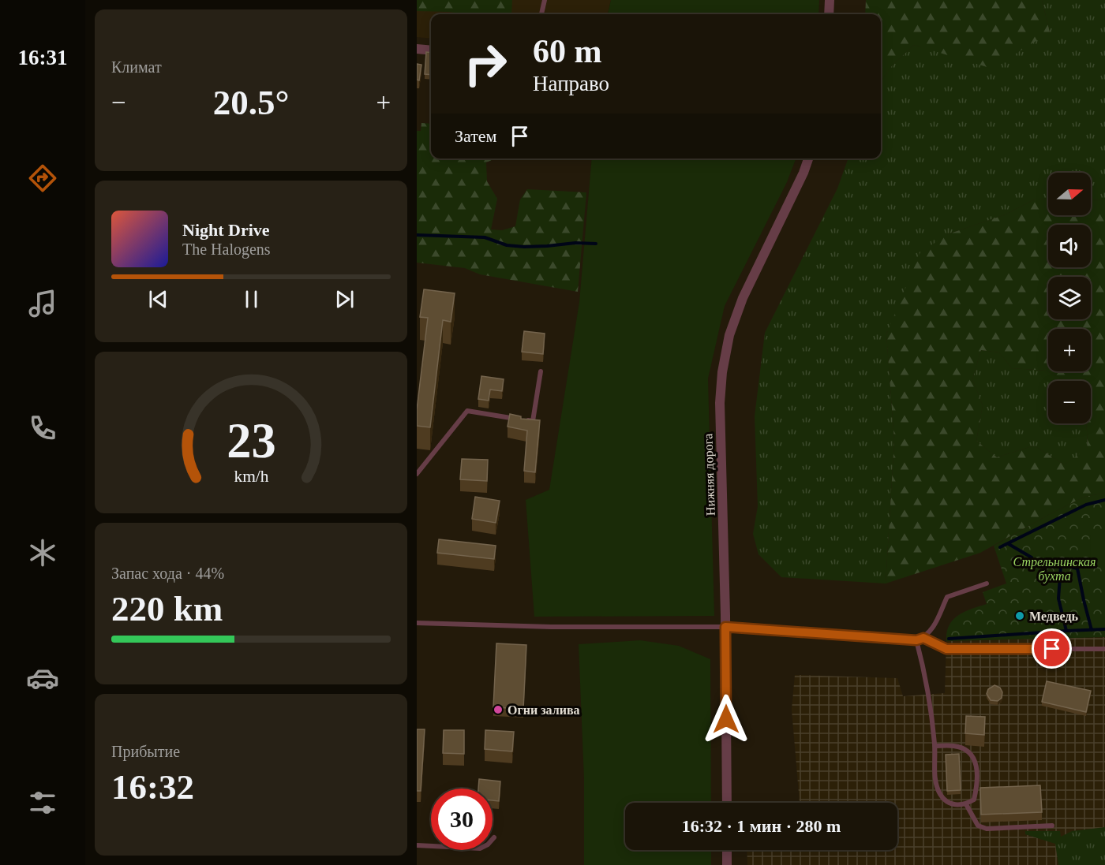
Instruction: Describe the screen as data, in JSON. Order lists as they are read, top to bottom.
{
  "streets": {
    "street": ["Нижняя дорога"]
  },
  "parks": ["Стрельнинская бухта"],
  "places": ["Медведь", "Огни залива"],
  "north": "right",
  "page": {
    "tabs": "16:31",
    "tile": [
      "Климат",
      ["Запас хода · 44%", "220 km"],
      ["Прибытие", "16:32"]
    ],
    "turn": ["60 m", "Направо"],
    "heat": ["−", "20.5°", "+"],
    "then": "Затем",
    "map_buttons": ["+", "−"],
    "song": ["Night Drive", "The Halogens"],
    "limit": "30",
    "trip": "16:32 · 1 мин · 280 m",
    "gauge": ["23", "km/h"]
  }
}
